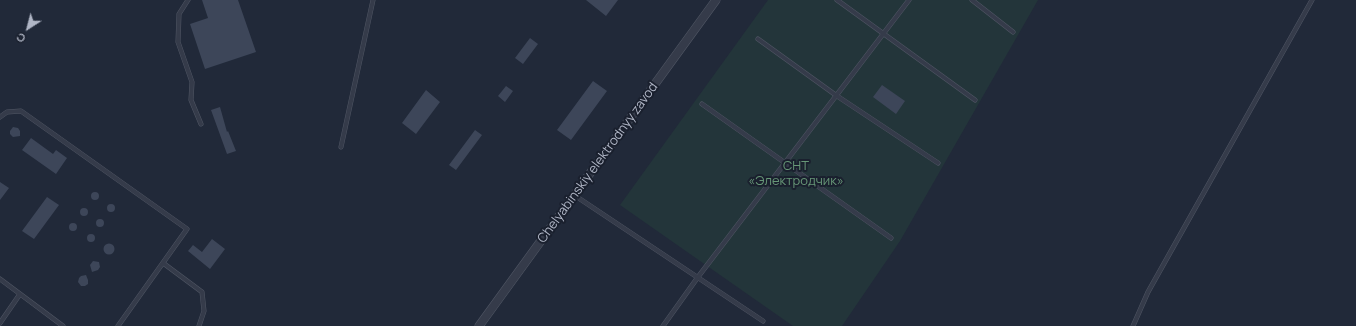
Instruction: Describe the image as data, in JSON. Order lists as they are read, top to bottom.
{
  "streets": {
    "street": ["Chelyabinskiy elektrodnyy zavod"]
  },
  "parks": ["СНТ «Электродчик»"],
  "north": "bottom left"
}
